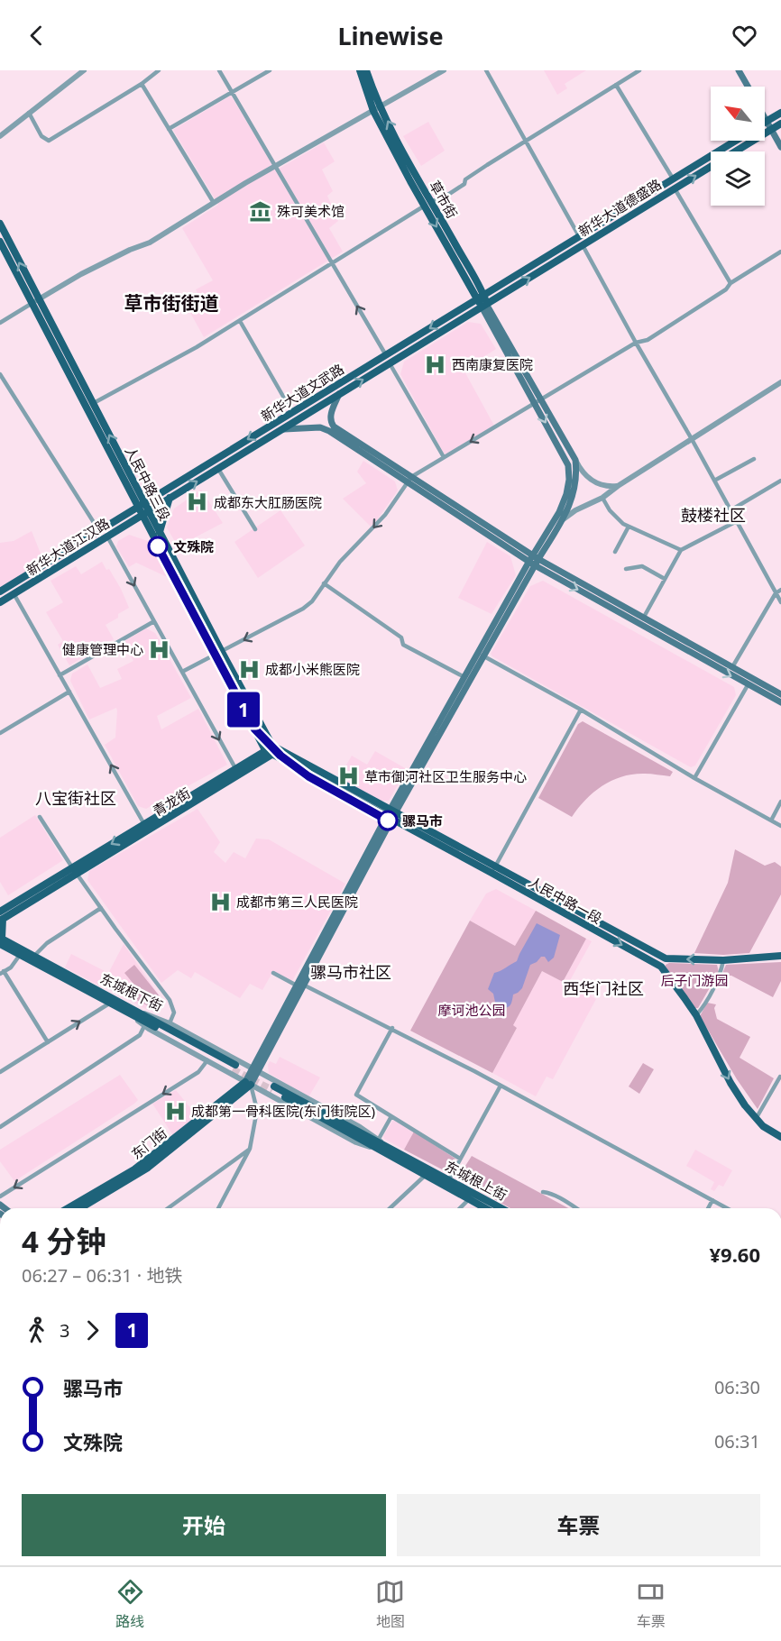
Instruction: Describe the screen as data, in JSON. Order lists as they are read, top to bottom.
{
  "streets": {
    "main road": [
      "草市街",
      "新华大道德盛路",
      "新华大道文武路",
      "人民中路三段",
      "新华大道江汉路",
      "青龙街",
      "人民中路一段",
      "东城根下街",
      "东门街",
      "东城根上街"
    ]
  },
  "crossings": [
    ["草市街", "新华大道德盛路"],
    ["草市街", "新华大道文武路"],
    ["新华大道德盛路", "新华大道文武路"],
    ["新华大道文武路", "人民中路三段"],
    ["新华大道文武路", "新华大道江汉路"],
    ["人民中路三段", "新华大道江汉路"],
    ["人民中路三段", "青龙街"],
    ["人民中路三段", "人民中路一段"],
    ["青龙街", "人民中路一段"],
    ["东城根下街", "东门街"]
  ],
  "districts": [
    "草市街街道",
    "鼓楼社区",
    "八宝街社区",
    "骡马市社区",
    "西华门社区"
  ],
  "parks": ["后子门游园", "摩诃池公园"],
  "places": {
    "museum": ["殊可美术馆"],
    "hospital": [
      "西南康复医院",
      "成都东大肛肠医院",
      "健康管理中心",
      "成都小米熊医院",
      "草市御河社区卫生服务中心",
      "成都市第三人民医院",
      "成都第一骨科医院(东门街院区)"
    ],
    "other": ["文殊院", "骡马市"]
  },
  "lines": ["metro line 1"],
  "north": "top left",
  "page": {
    "header": "Linewise",
    "on_map": "1",
    "heading": ["4 分钟", "06:27 – 06:31 · 地铁", "¥9.60"],
    "legs": ["3", "1"],
    "list": [
      {
        "name": "骡马市",
        "value": "06:30"
      },
      {
        "name": "文殊院",
        "value": "06:31"
      }
    ],
    "buttons": ["开始", "车票"],
    "tabs": ["路线", "地图", "车票"]
  }
}
